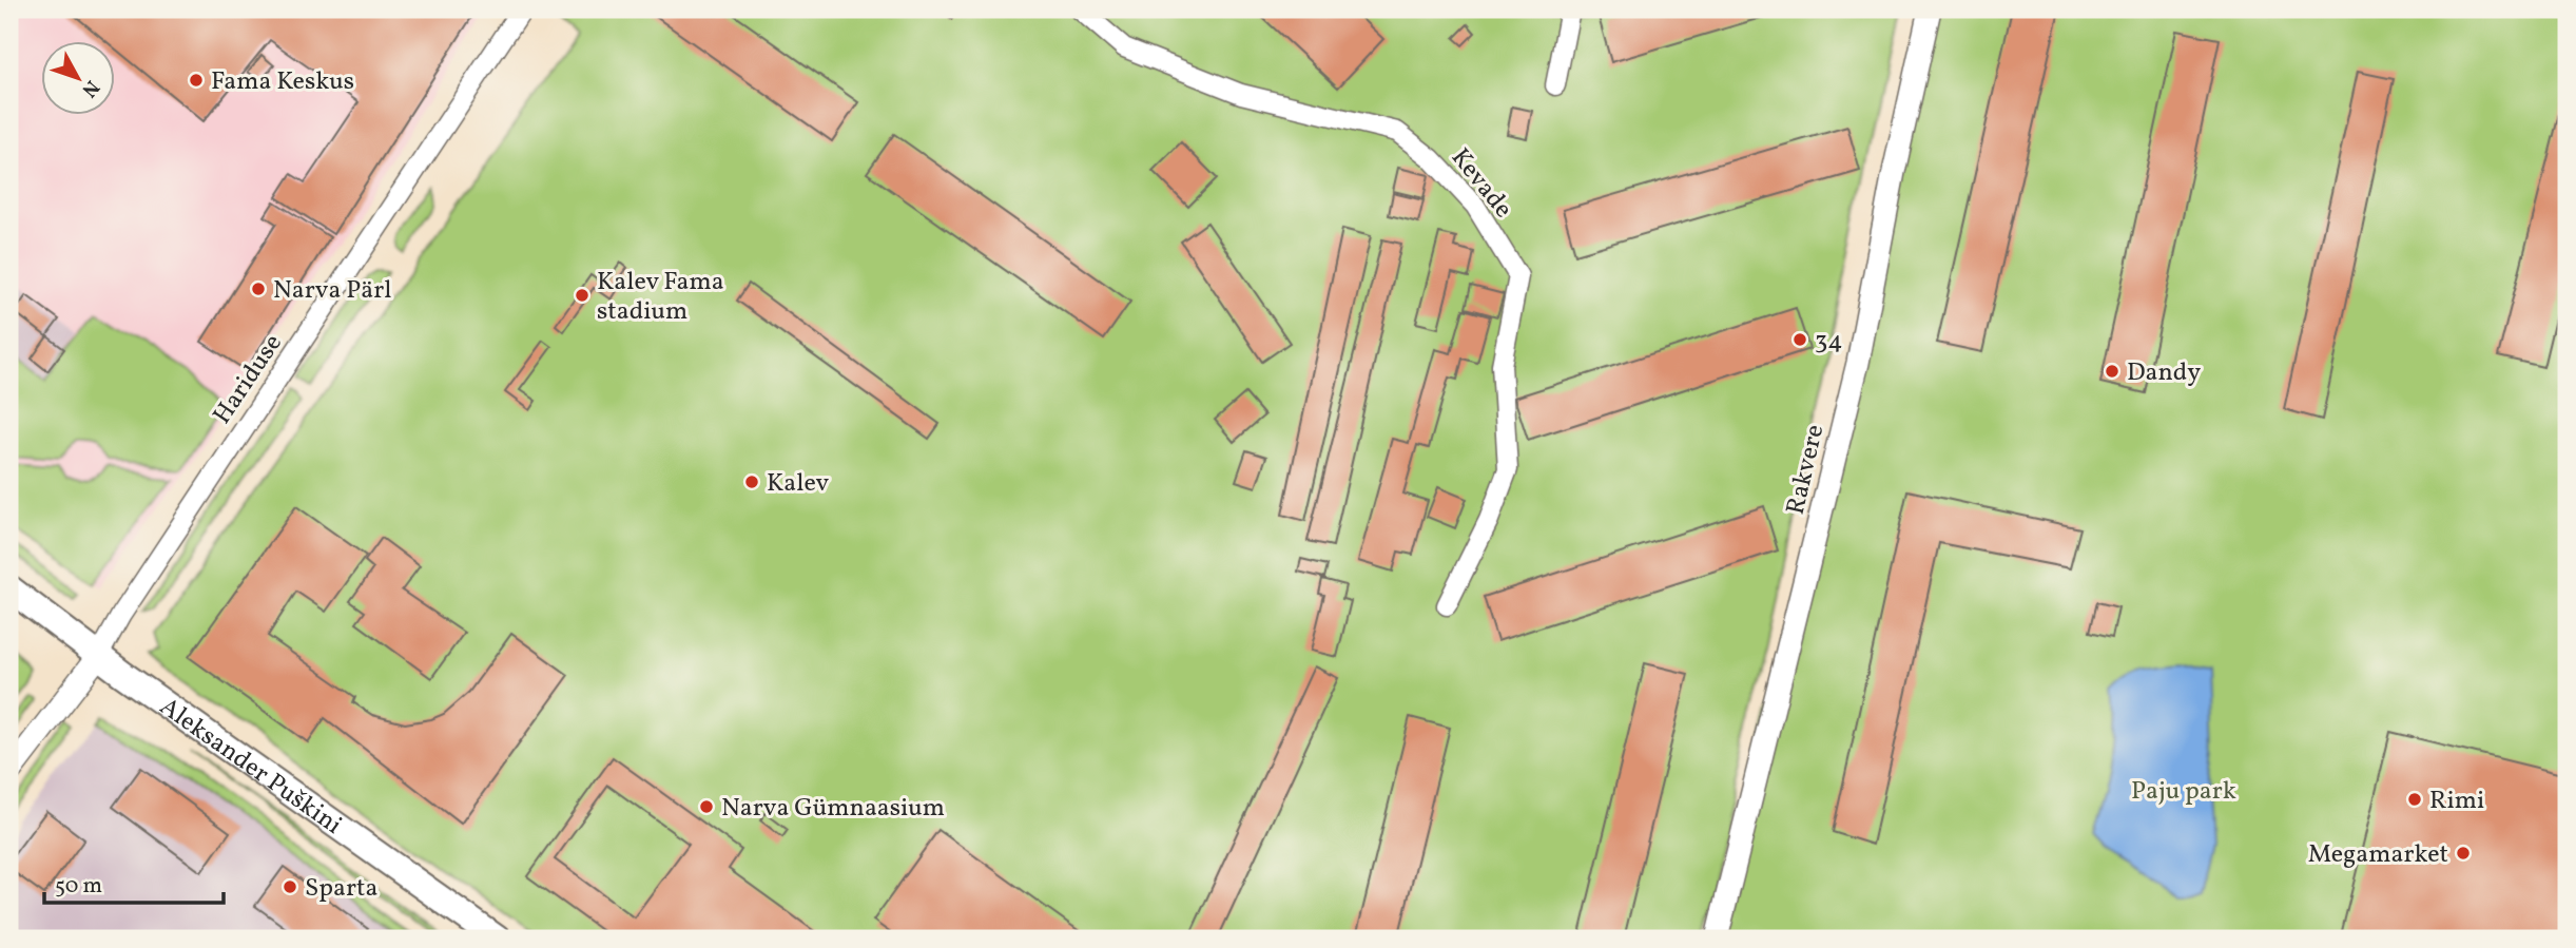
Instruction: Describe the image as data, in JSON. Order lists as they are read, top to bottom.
{
  "streets": {
    "main road": ["Aleksander Puškini"],
    "street": ["Kevade", "Hariduse", "Rakvere"]
  },
  "crossings": [
    ["Hariduse", "Aleksander Puškini"]
  ],
  "parks": ["Paju park"],
  "places": [
    "Fama Keskus",
    "Narva Pärl",
    "Kalev Fama stadium",
    "34",
    "Dandy",
    "Kalev",
    "Rimi",
    "Narva Gümnaasium",
    "Megamarket",
    "Sparta"
  ],
  "scale_bar": "50 m",
  "north": "bottom right"
}
